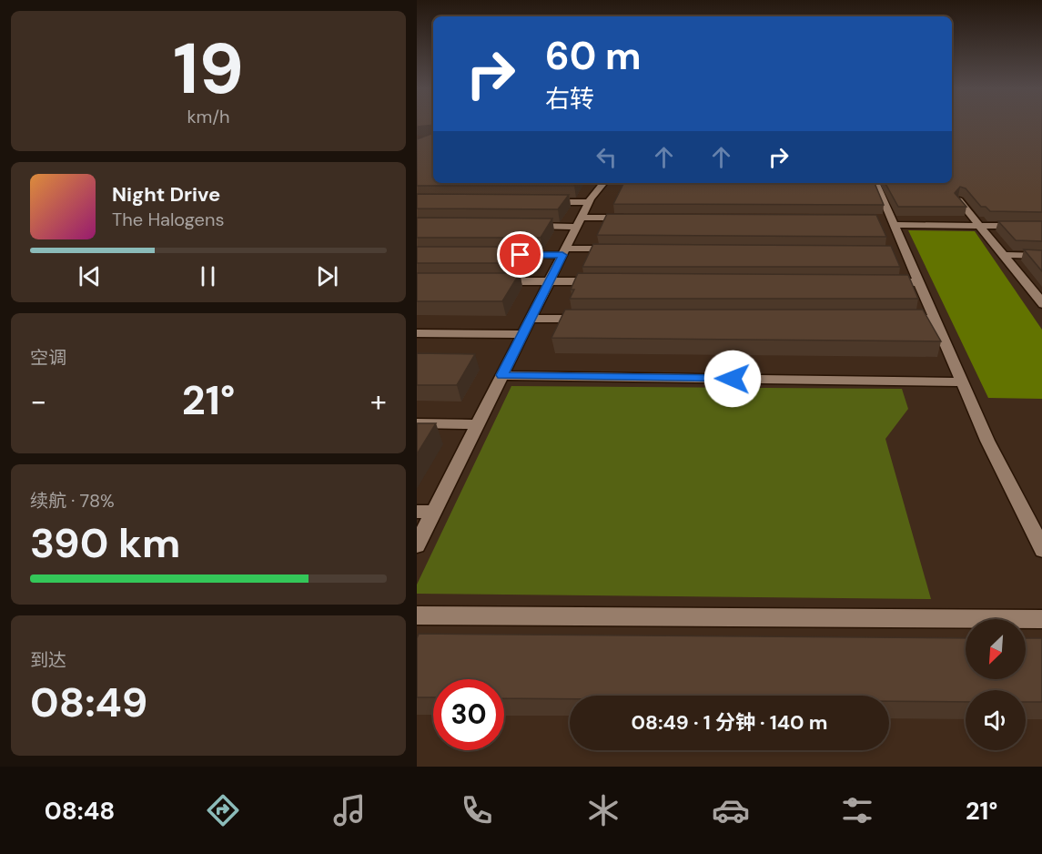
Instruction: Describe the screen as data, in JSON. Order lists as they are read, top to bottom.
{
  "north": "bottom left",
  "page": {
    "tile": [
      ["19", "km/h"],
      "空调",
      ["续航 · 78%", "390 km"],
      ["到达", "08:49"]
    ],
    "turn": ["60 m", "右转"],
    "song": ["Night Drive", "The Halogens"],
    "heat": ["−", "21°", "+"],
    "limit": "30",
    "trip": "08:49 · 1 分钟 · 140 m",
    "tabs": ["08:48", "21°"]
  }
}
